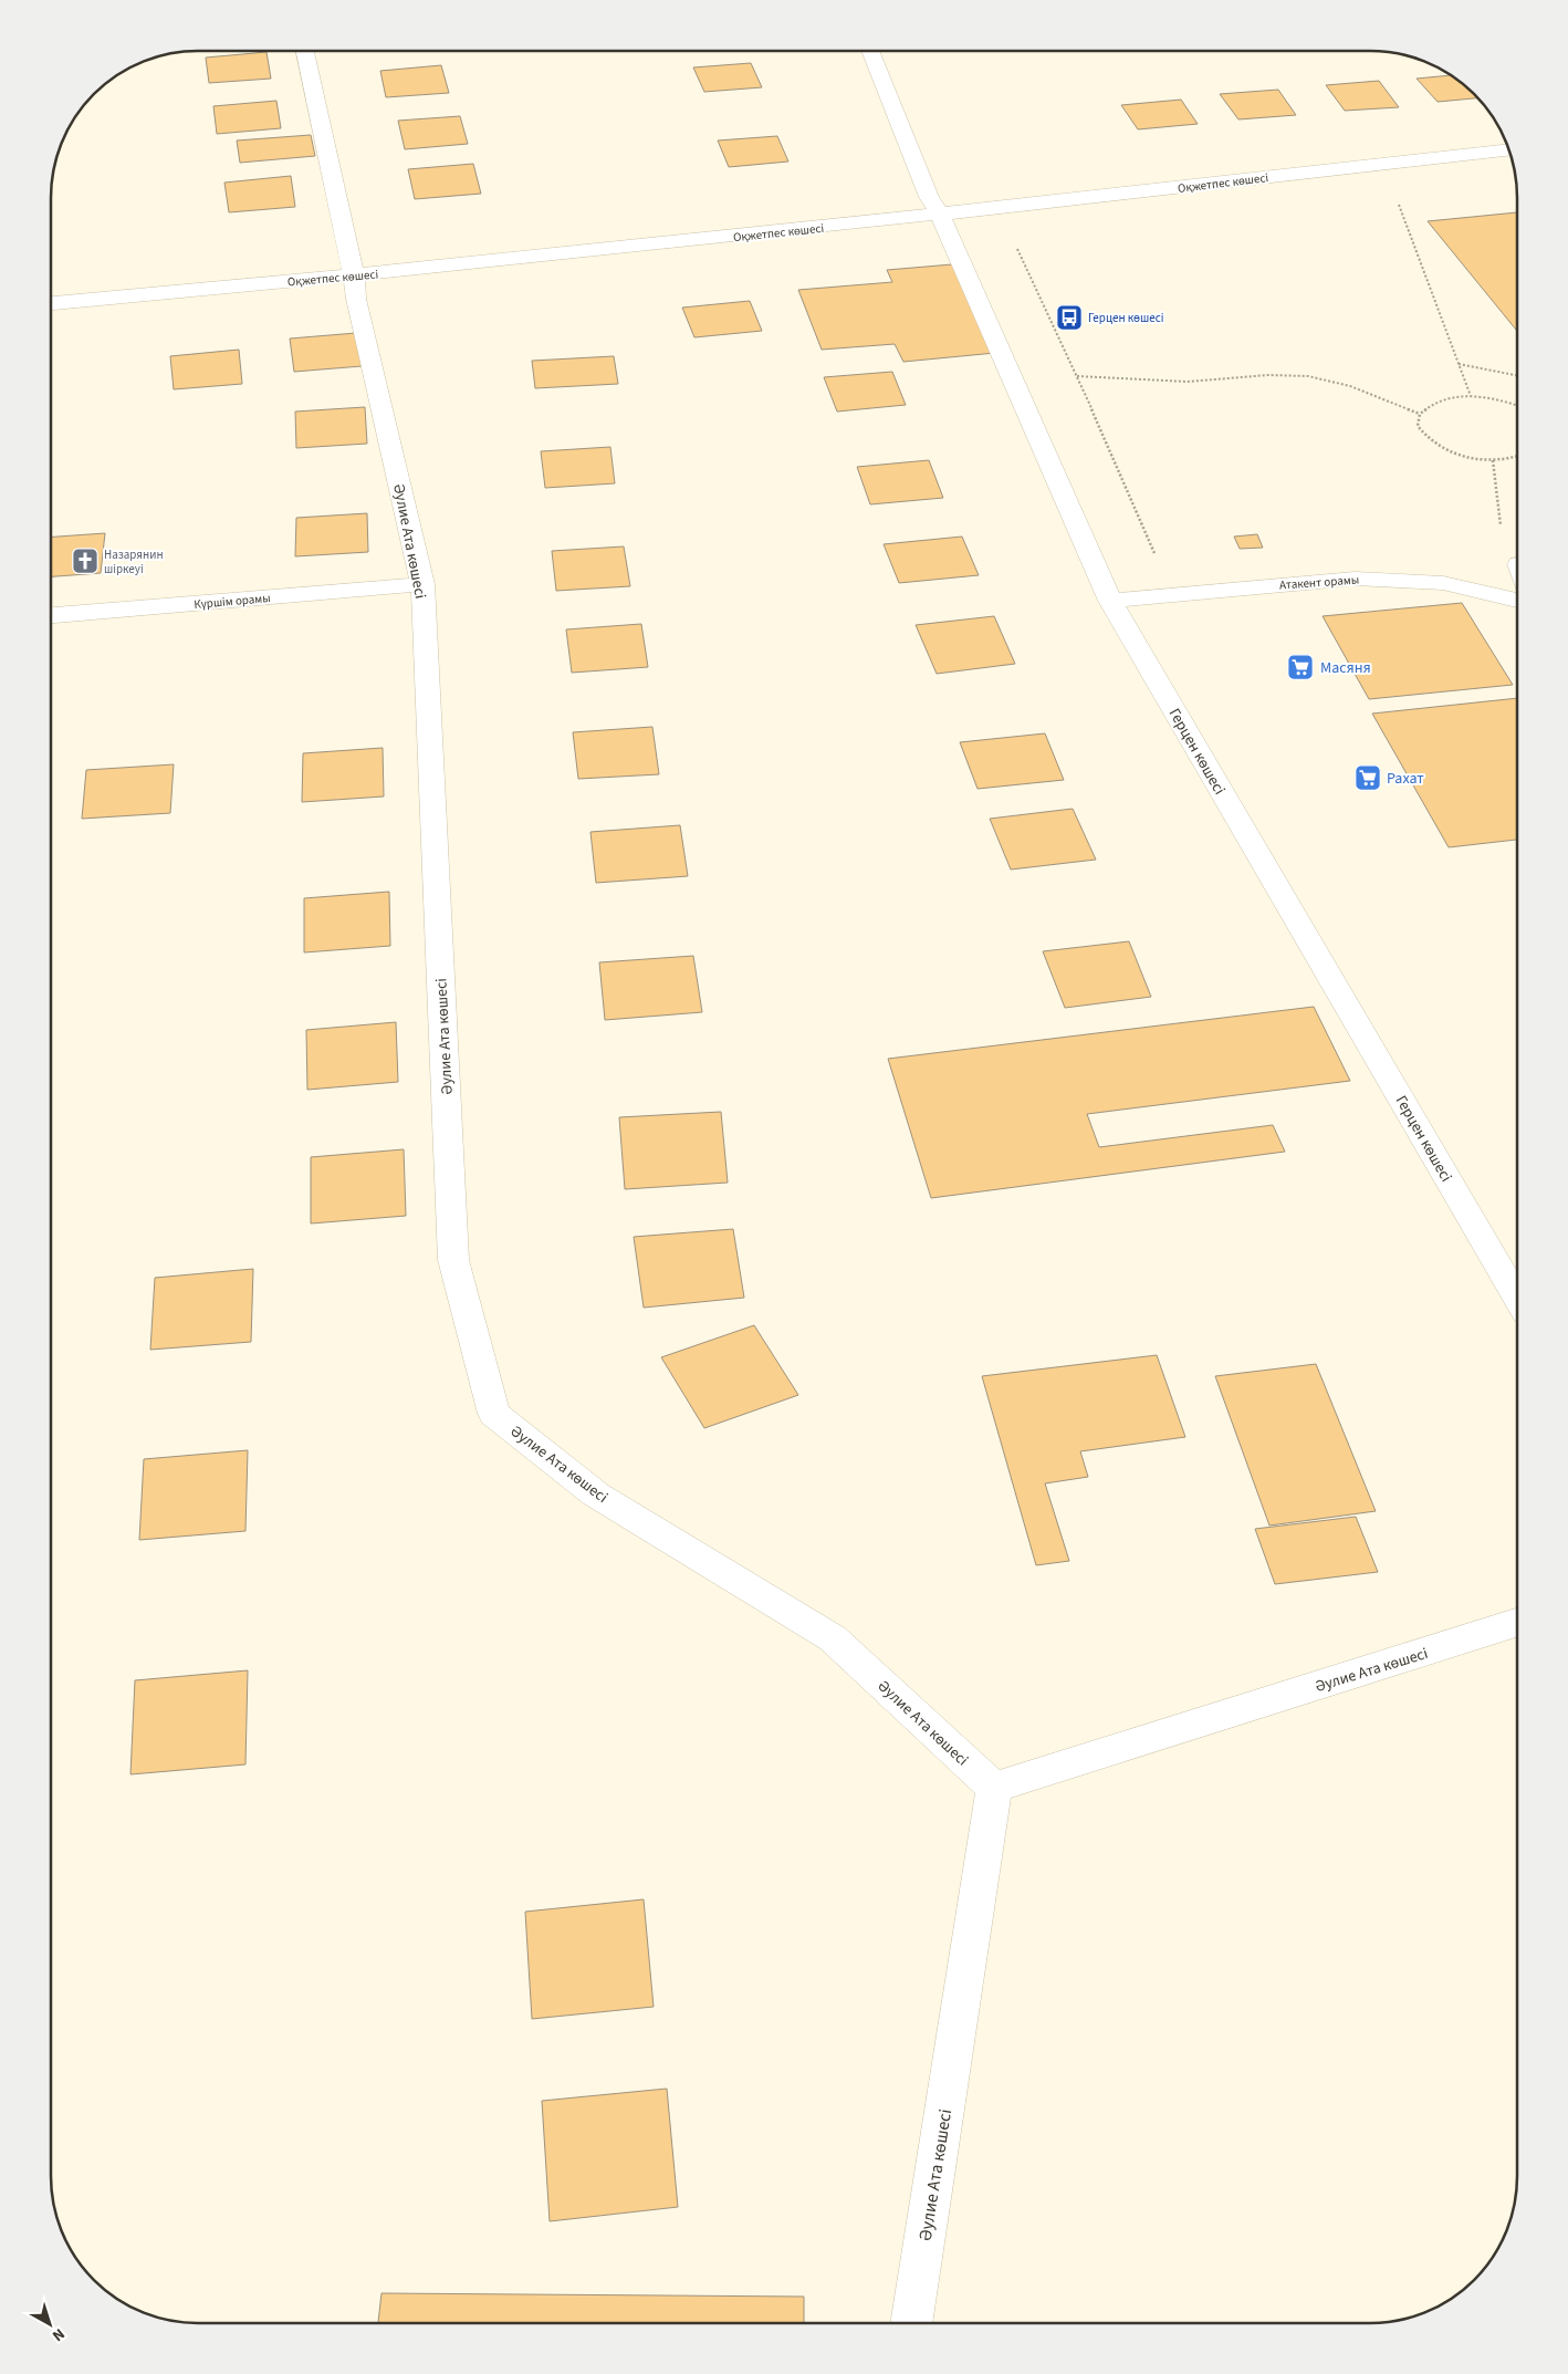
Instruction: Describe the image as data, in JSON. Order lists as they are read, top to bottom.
{
  "streets": {
    "street": [
      "Оқжетпес көшесі",
      "Әулие Ата көшесі",
      "Атакент орамы",
      "Күршім орамы",
      "Герцен көшесі"
    ]
  },
  "crossings": [
    ["Оқжетпес көшесі", "Әулие Ата көшесі"],
    ["Оқжетпес көшесі", "Герцен көшесі"],
    ["Әулие Ата көшесі", "Күршім орамы"],
    ["Атакент орамы", "Герцен көшесі"]
  ],
  "places": {
    "bus stop": ["Герцен көшесі"],
    "church": ["Назарянин шіркеуі"],
    "supermarket": ["Масяня", "Рахат"]
  },
  "north": "bottom right"
}
